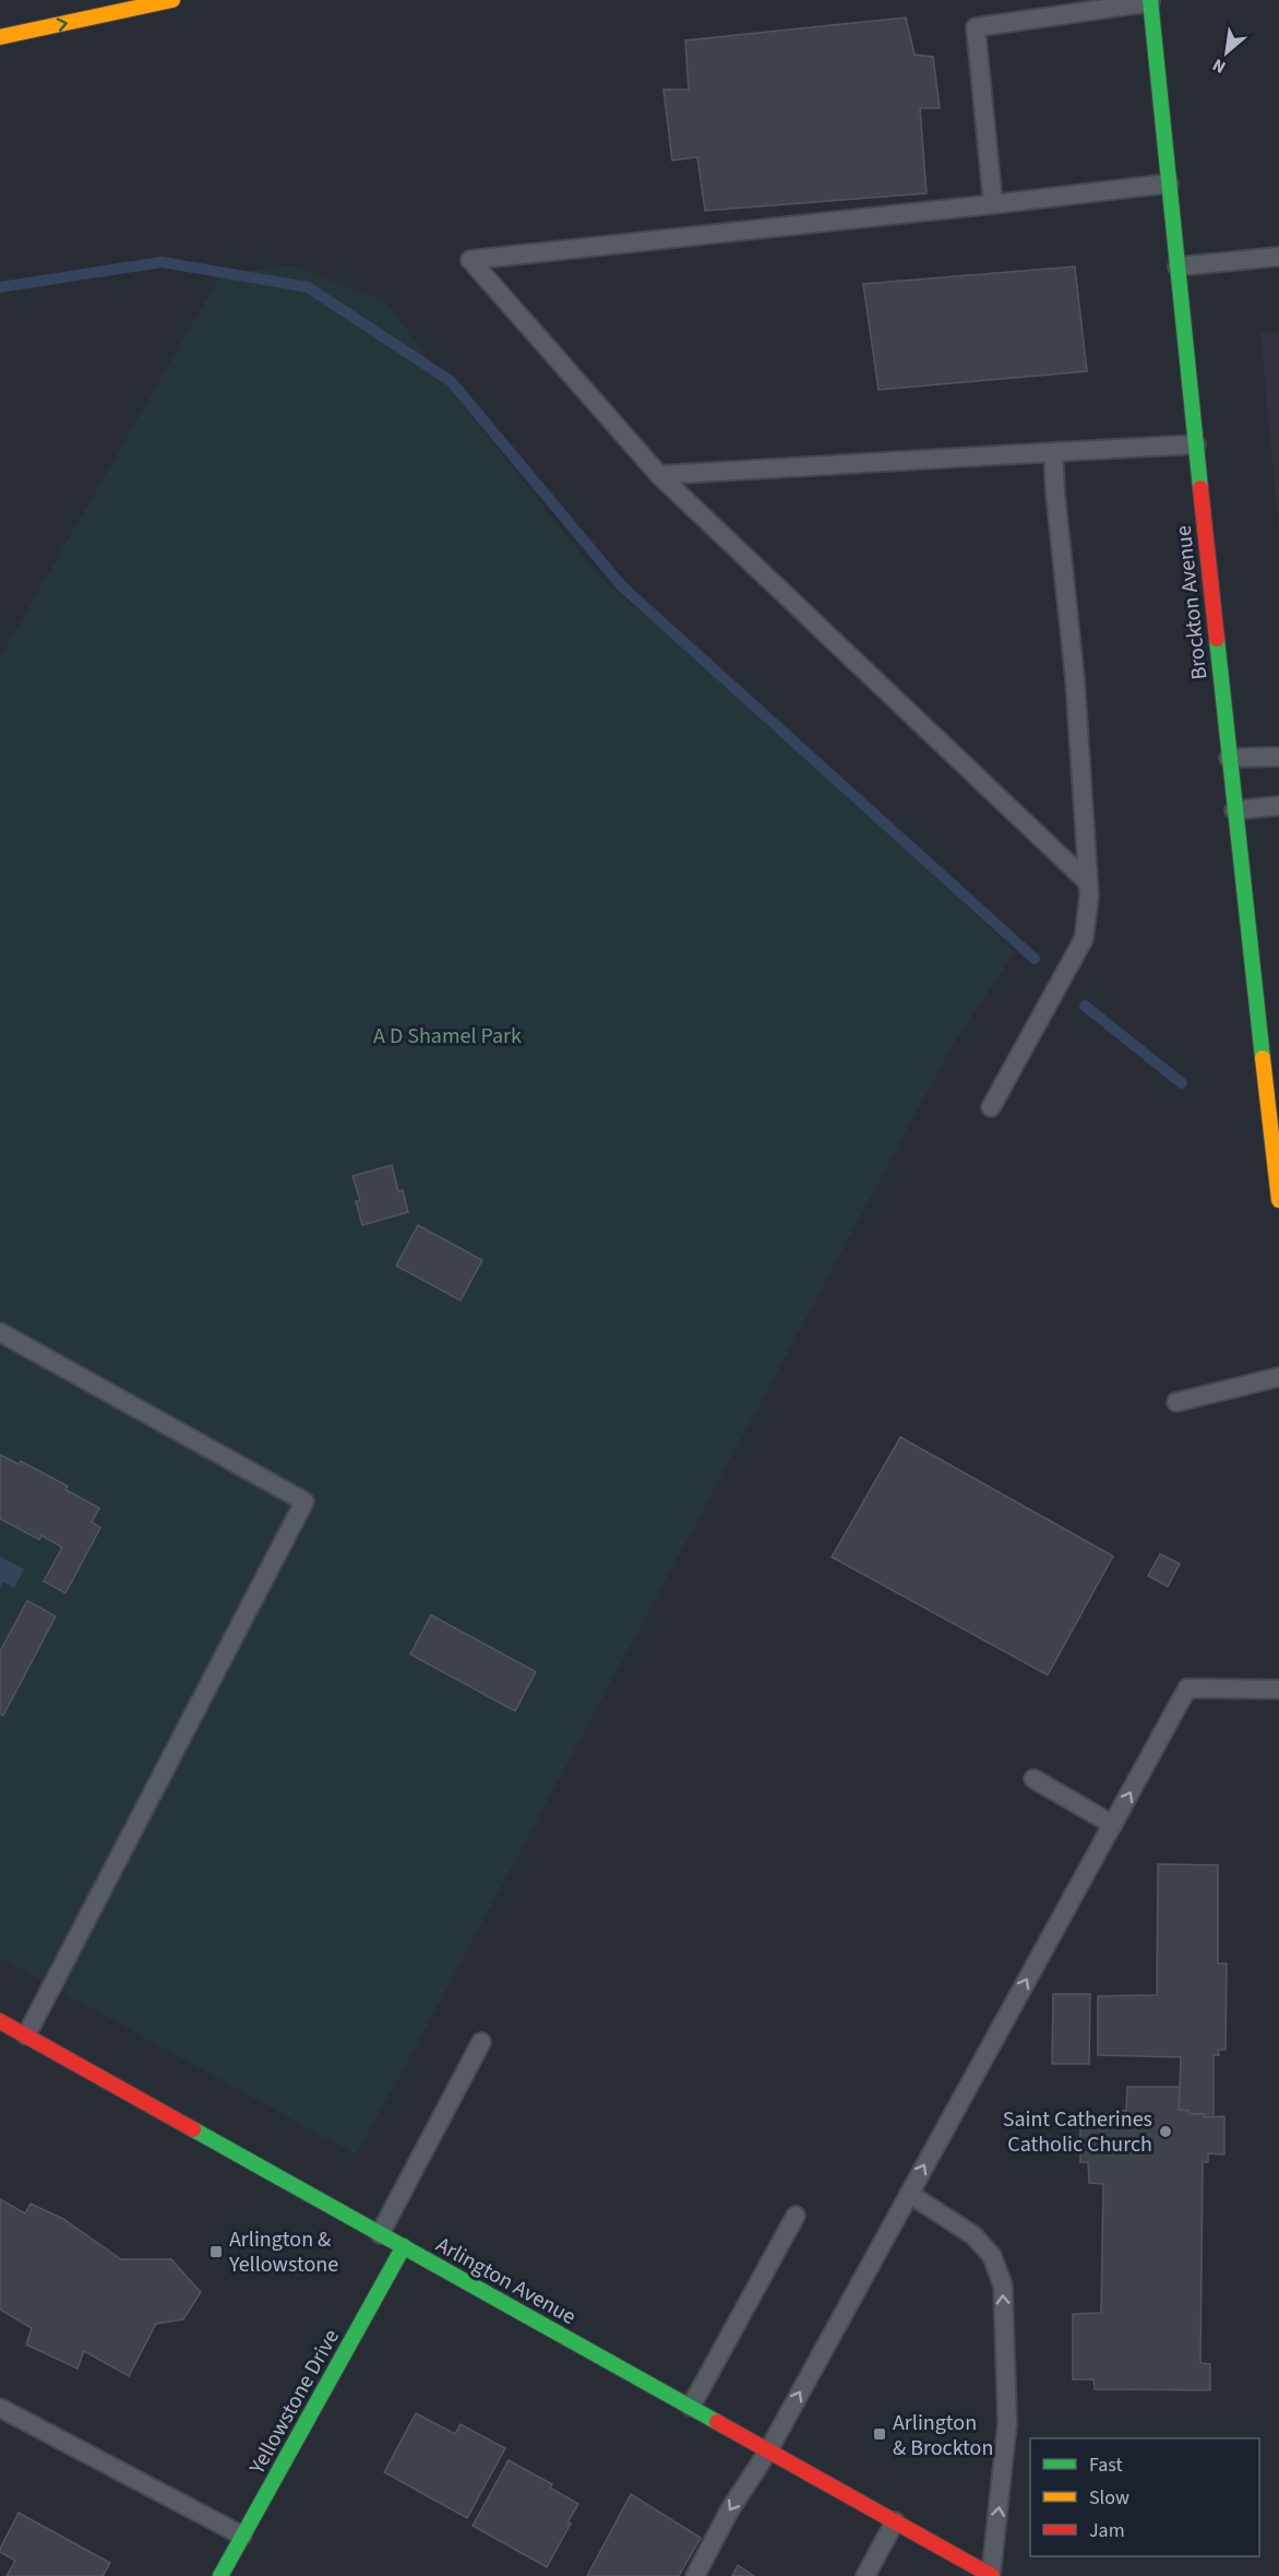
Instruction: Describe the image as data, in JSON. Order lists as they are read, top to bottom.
{
  "streets": {
    "main road": ["Brockton Avenue", "Arlington Avenue", "Yellowstone Drive"]
  },
  "crossings": [
    ["Arlington Avenue", "Yellowstone Drive"]
  ],
  "parks": ["A D Shamel Park"],
  "places": {
    "other": ["Saint Catherines Catholic Church"],
    "transit": ["Arlington & Yellowstone", "Arlington & Brockton"]
  },
  "legend": ["Fast", "Slow", "Jam"],
  "north": "bottom left"
}
